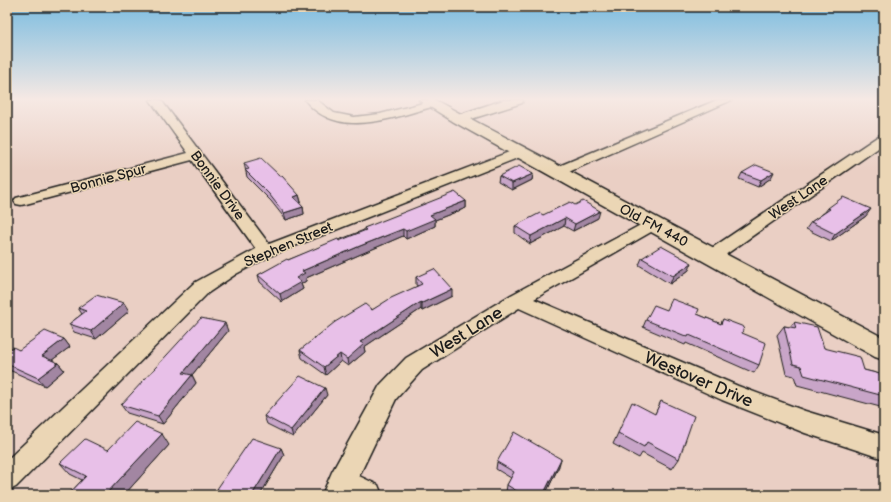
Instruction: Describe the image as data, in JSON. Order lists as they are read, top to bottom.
{
  "streets": {
    "street": [
      "Bonnie Spur",
      "Bonnie Drive",
      "West Lane",
      "Old FM 440",
      "Stephen Street",
      "Westover Drive"
    ]
  },
  "crossings": [
    ["Bonnie Spur", "Bonnie Drive"],
    ["Bonnie Drive", "Stephen Street"],
    ["West Lane", "Old FM 440"],
    ["West Lane", "Westover Drive"],
    ["Old FM 440", "Stephen Street"]
  ]
}
